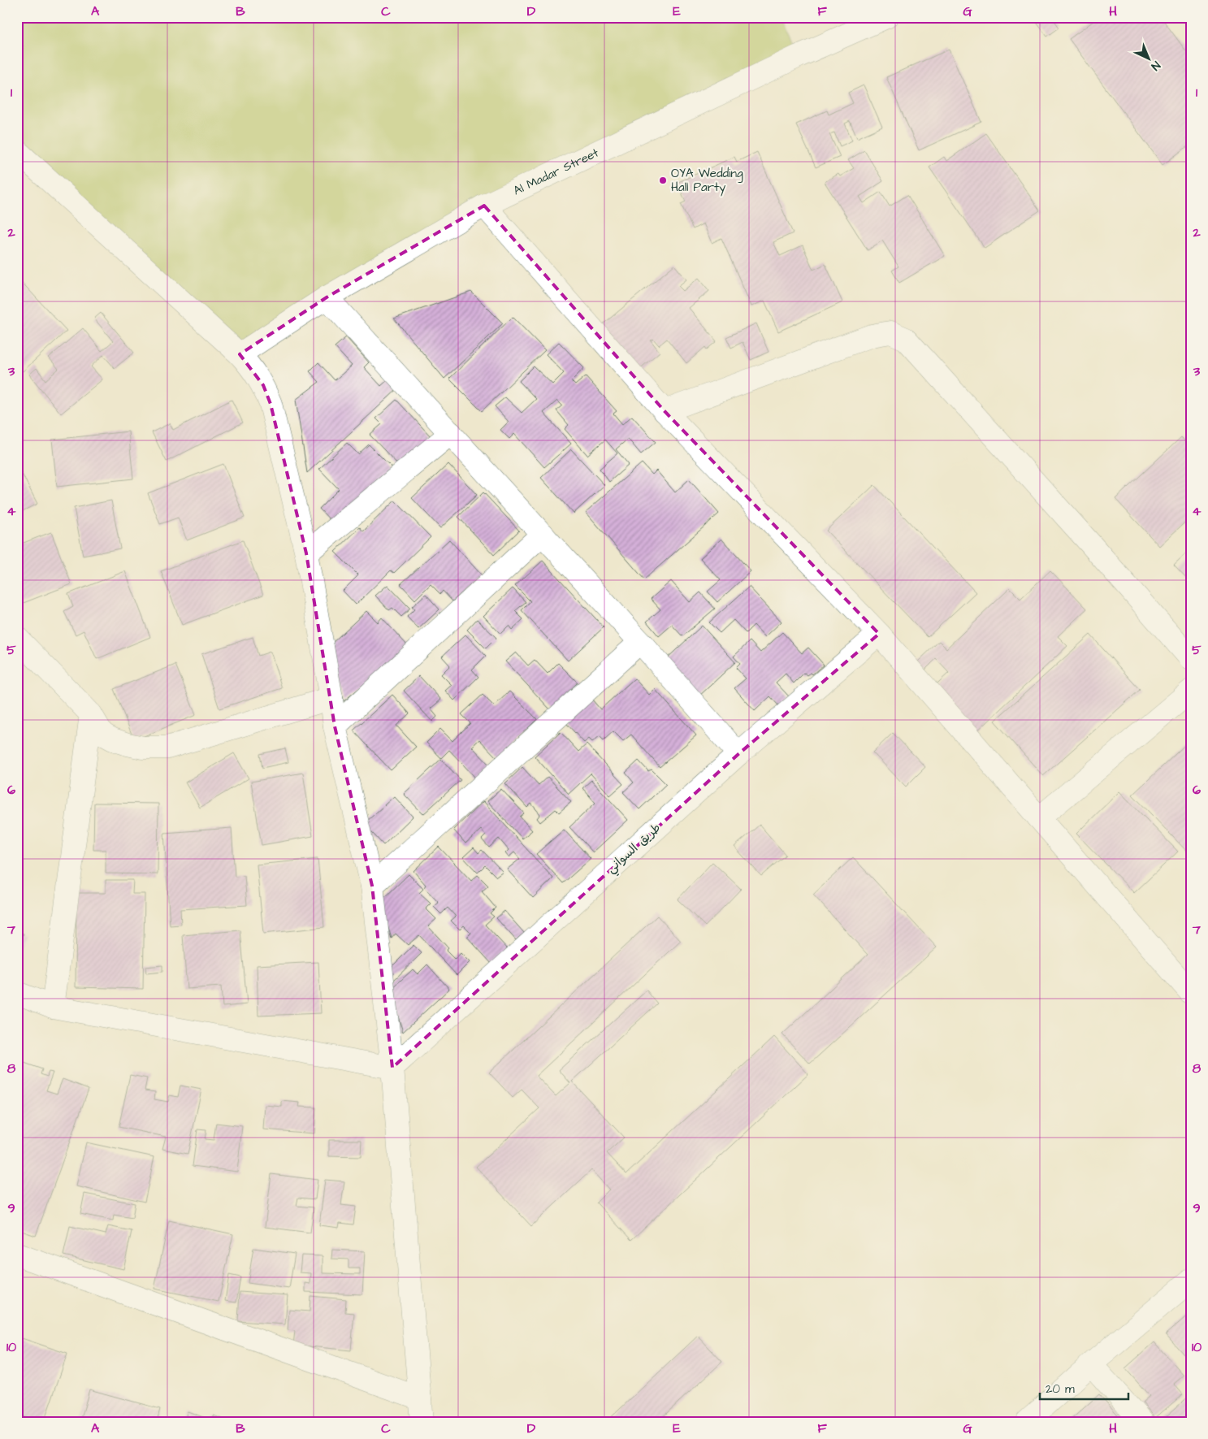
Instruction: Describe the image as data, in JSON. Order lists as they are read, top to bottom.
{
  "streets": {
    "street": ["Al Madar Street", "طريق السواني"]
  },
  "places": ["OYA Wedding Hall Party"],
  "scale_bar": "20 m",
  "north": "bottom right",
  "grid": {
    "columns": [
      "A",
      "B",
      "C",
      "D",
      "E",
      "F",
      "G",
      "H"
    ],
    "rows": [
      "1",
      "2",
      "3",
      "4",
      "5",
      "6",
      "7",
      "8",
      "9",
      "10"
    ]
  }
}
